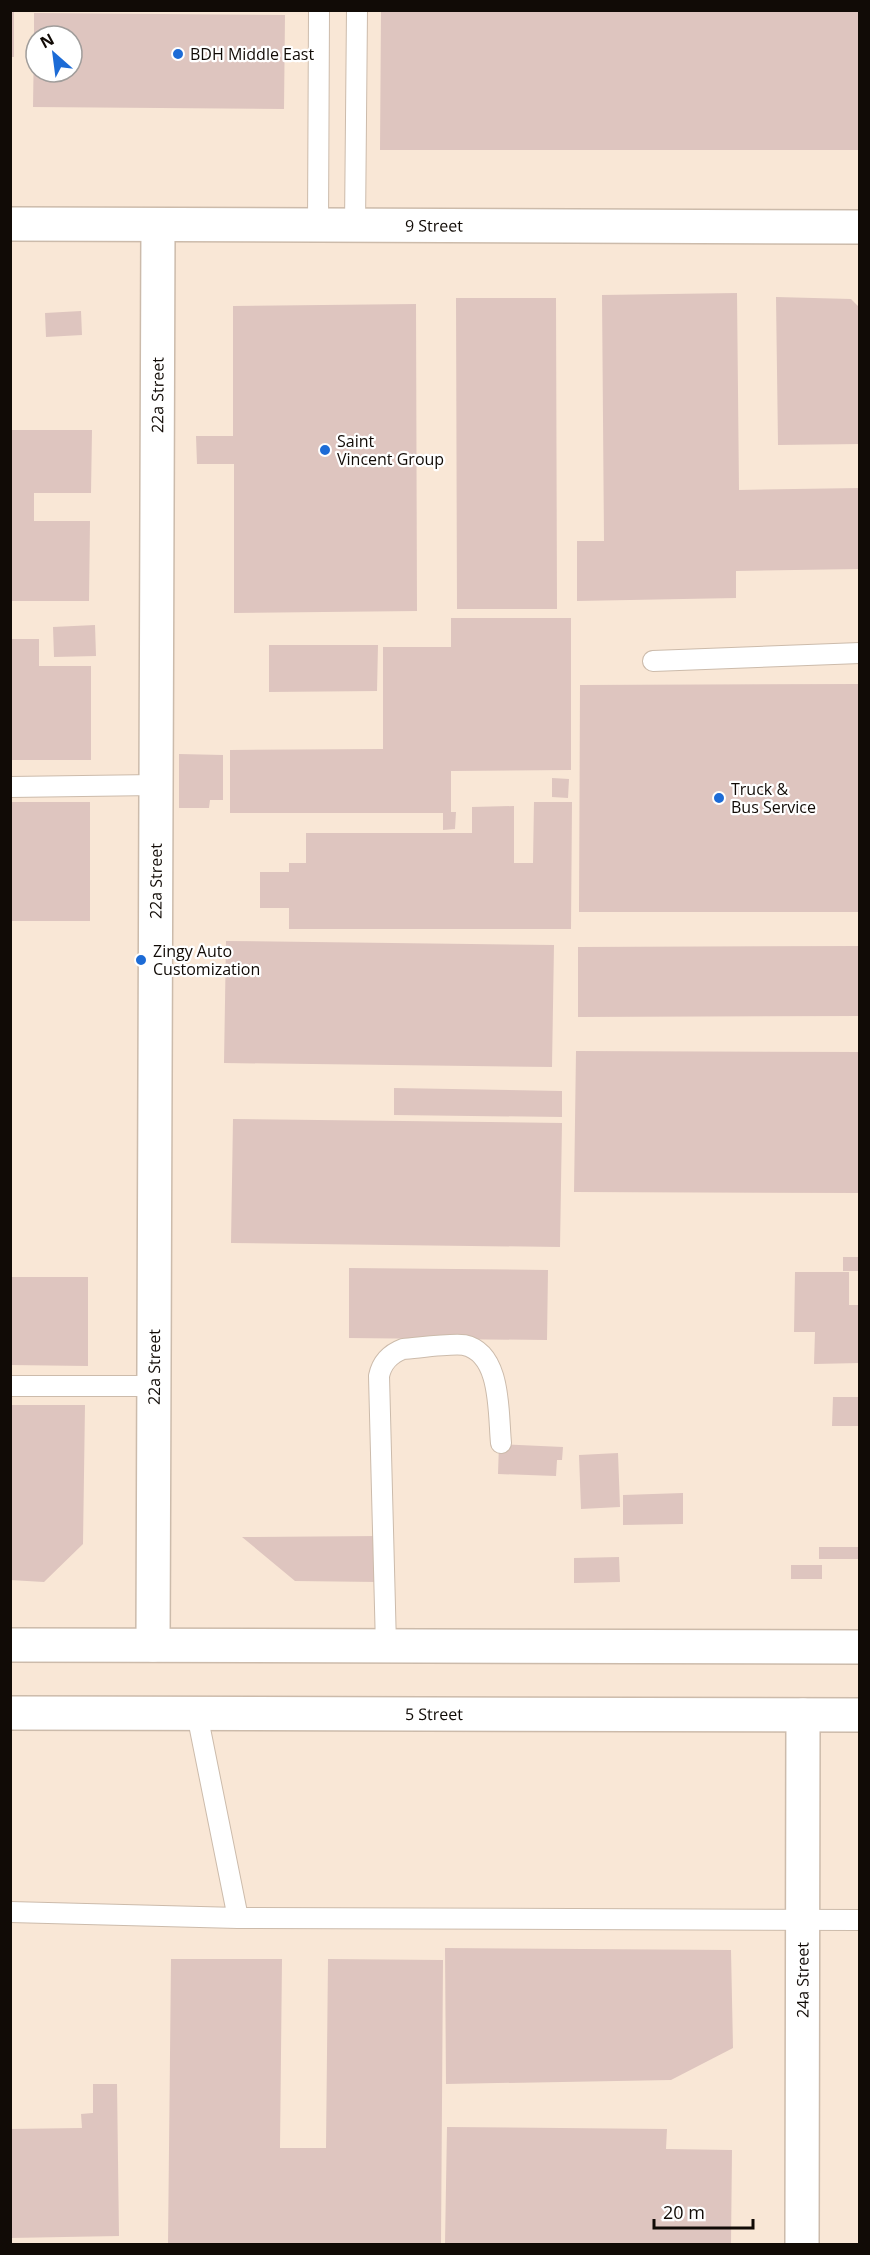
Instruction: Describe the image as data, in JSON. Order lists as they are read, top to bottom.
{
  "streets": {
    "street": [
      "9 Street",
      "22a Street",
      "5 Street",
      "24a Street"
    ]
  },
  "crossings": [
    ["9 Street", "22a Street"],
    ["5 Street", "24a Street"]
  ],
  "places": [
    "BDH Middle East",
    "Saint Vincent Group",
    "Truck & Bus Service",
    "Zingy Auto Customization"
  ],
  "scale_bar": "20 m",
  "north": "top left"
}
